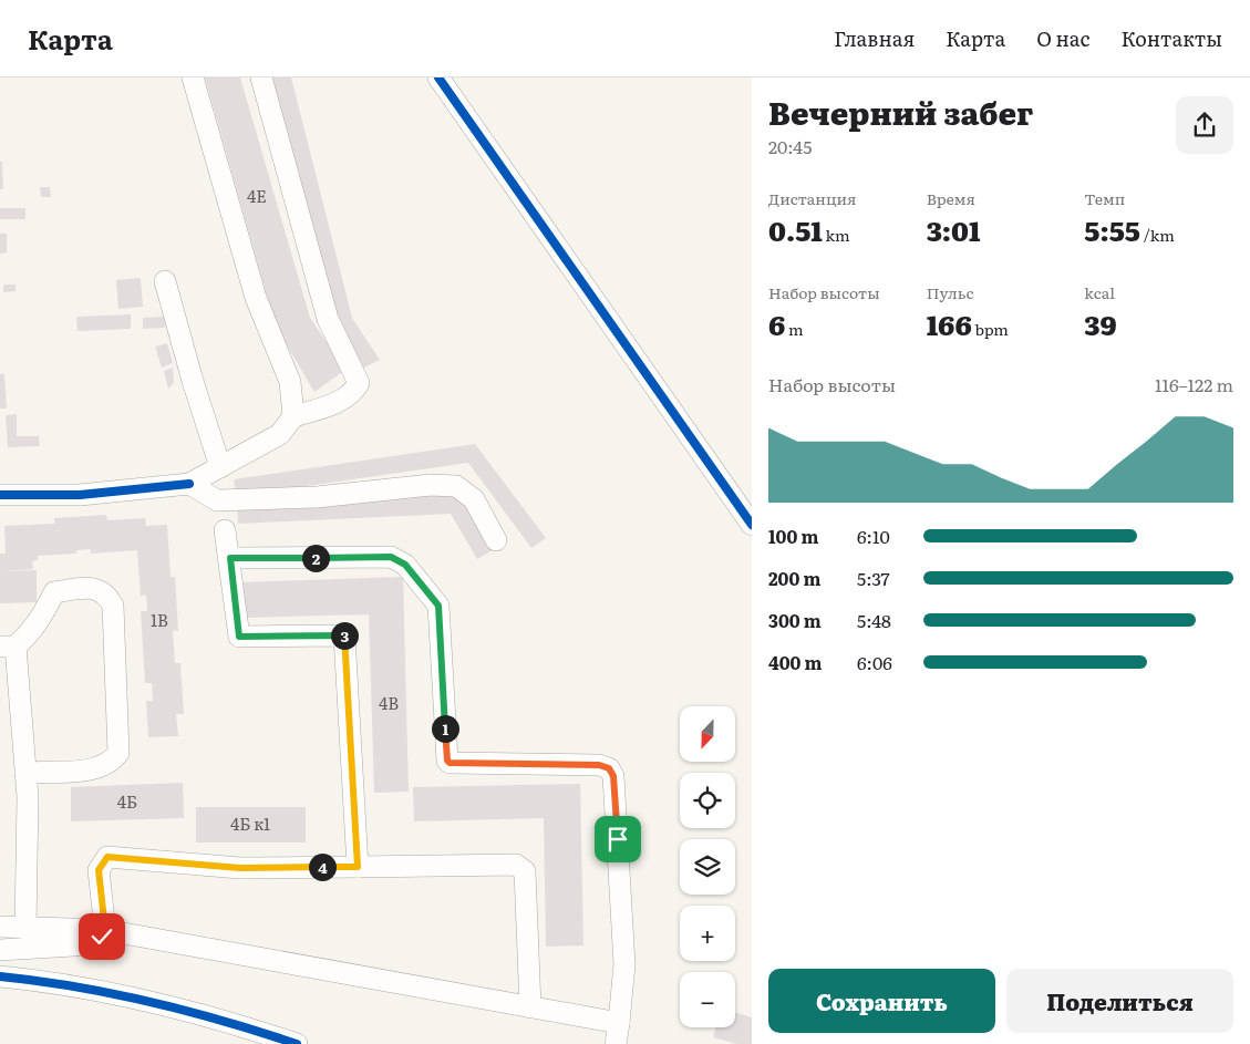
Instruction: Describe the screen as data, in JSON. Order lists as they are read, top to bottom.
{
  "house_numbers": [
    "4Е",
    "1В",
    "4В",
    "4Б",
    "4Б к1"
  ],
  "north": "bottom",
  "page": {
    "header": "Карта",
    "nav": [
      "Главная",
      "Карта",
      "О нас",
      "Контакты"
    ],
    "heading": ["Вечерний забег", "20:45"],
    "stats": [
      ["Дистанция", "0.51 km"],
      ["Время", "3:01"],
      ["Темп", "5:55 /km"],
      ["Набор высоты", "6 m"],
      ["Пульс", "166 bpm"],
      ["kcal", "39"]
    ],
    "chart": ["Набор высоты", "116–122 m"],
    "list": [
      {
        "name": "100 m",
        "note": "6:10"
      },
      {
        "name": "200 m",
        "note": "5:37"
      },
      {
        "name": "300 m",
        "note": "5:48"
      },
      {
        "name": "400 m",
        "note": "6:06"
      }
    ],
    "pins": [
      "2",
      "3",
      "1",
      "4"
    ],
    "map_buttons": ["+", "−"],
    "buttons": ["Сохранить", "Поделиться"]
  }
}
